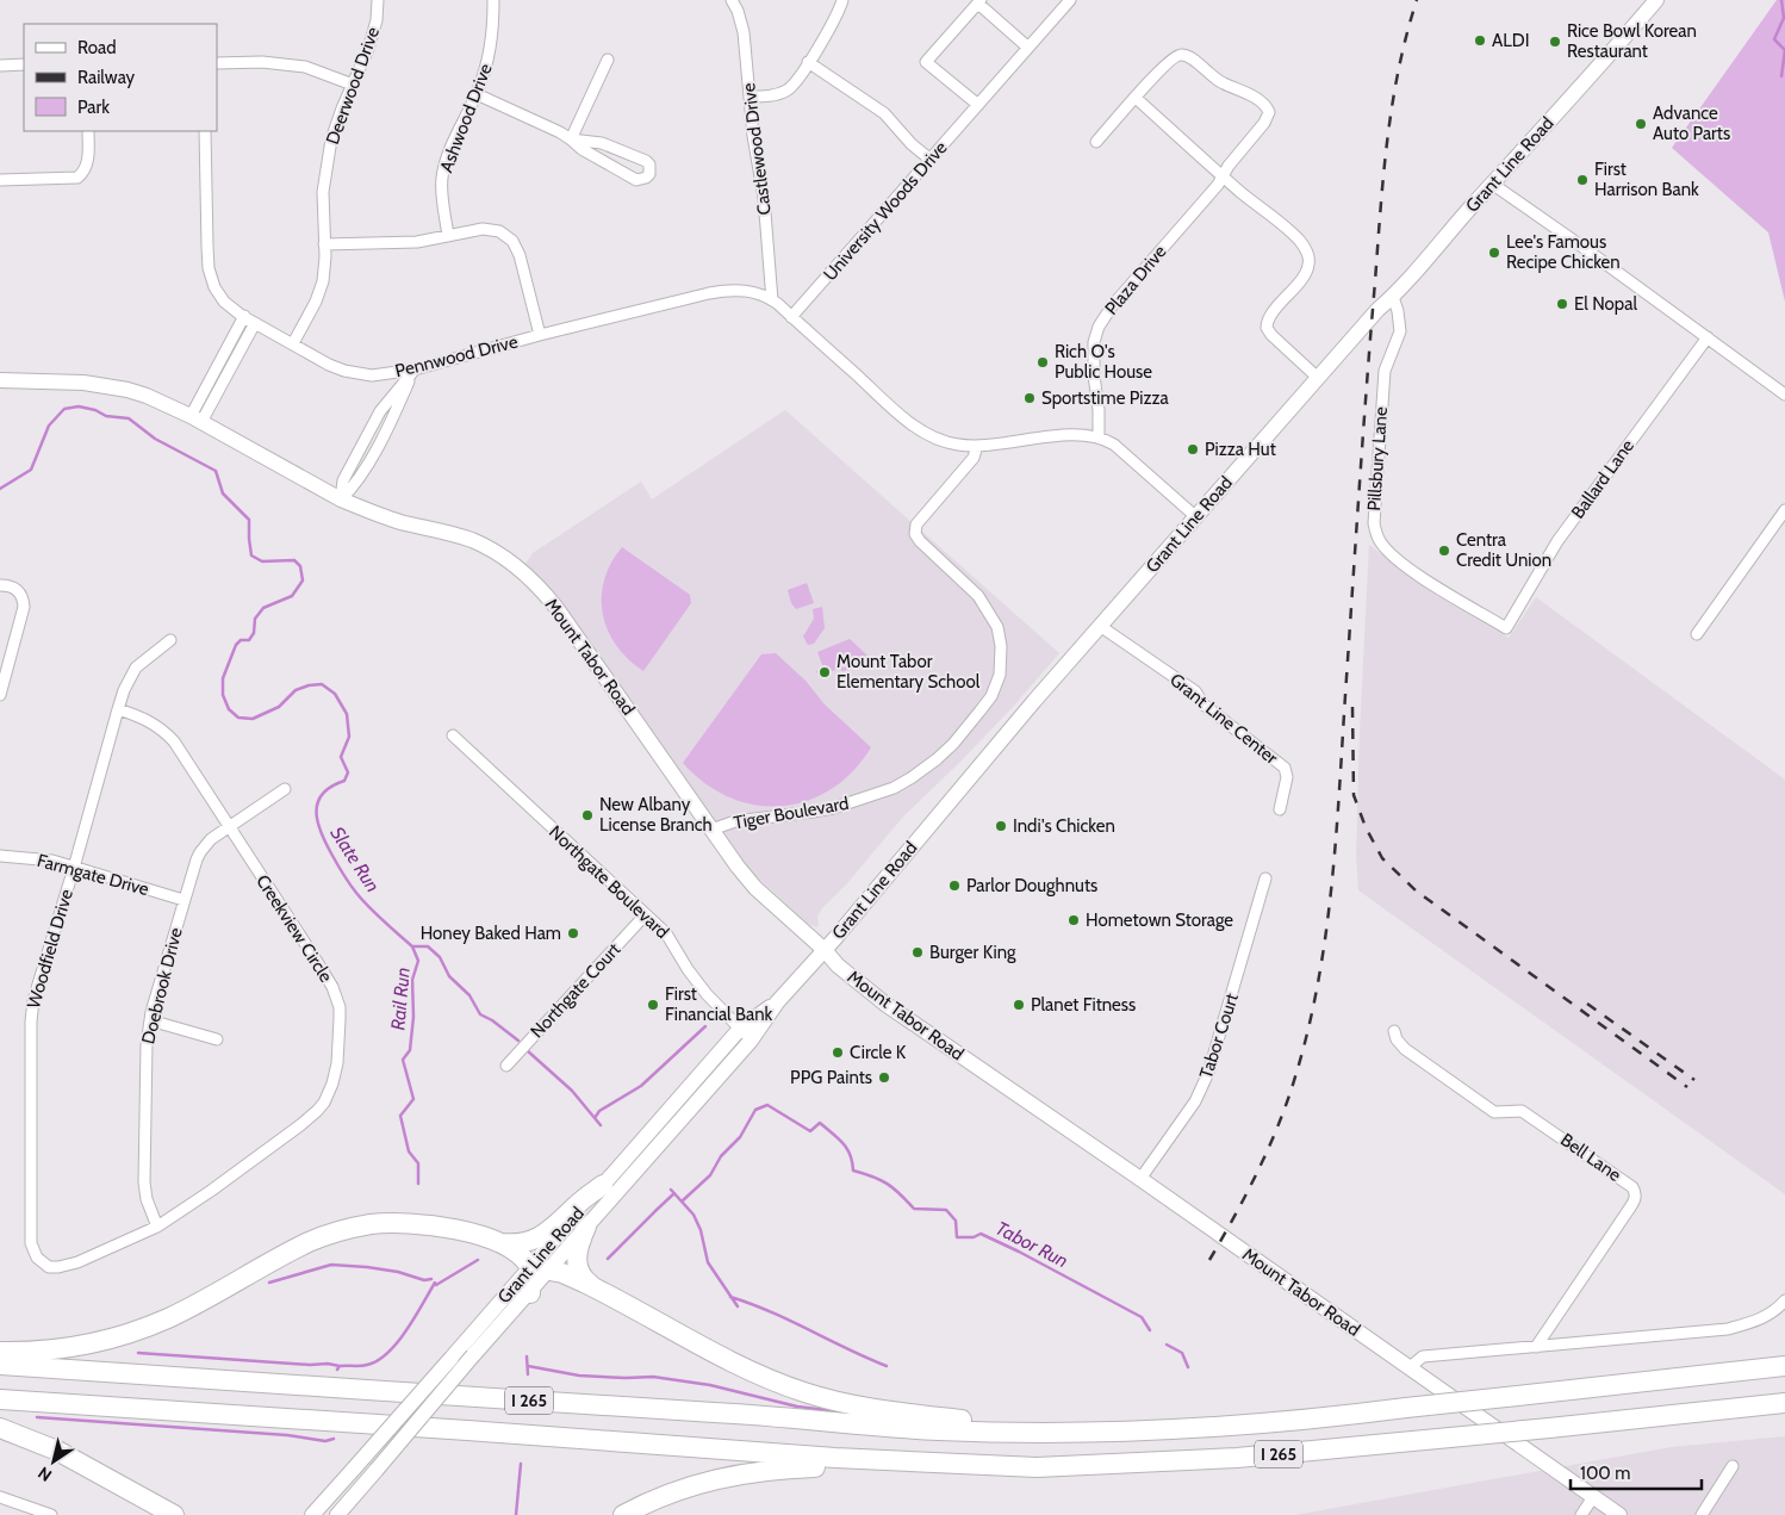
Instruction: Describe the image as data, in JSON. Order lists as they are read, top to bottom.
{
  "streets": {
    "highway": ["I 265"],
    "main road": ["Grant Line Road", "Mount Tabor Road"],
    "street": [
      "Deerwood Drive",
      "Ashwood Drive",
      "Castlewood Drive",
      "University Woods Drive",
      "Plaza Drive",
      "Pennwood Drive",
      "Pillsbury Lane",
      "Ballard Lane",
      "Grant Line Center",
      "Tiger Boulevard",
      "Farmgate Drive",
      "Northgate Boulevard",
      "Creekview Circle",
      "Woodfield Drive",
      "Doebrook Drive",
      "Northgate Court",
      "Tabor Court",
      "Bell Lane"
    ]
  },
  "crossings": [
    ["Deerwood Drive", "Pennwood Drive"],
    ["Castlewood Drive", "Pennwood Drive"],
    ["Grant Line Road", "Pillsbury Lane"],
    ["Grant Line Road", "Mount Tabor Road"],
    ["Grant Line Road", "Grant Line Center"],
    ["Grant Line Road", "Northgate Boulevard"],
    ["University Woods Drive", "Pennwood Drive"],
    ["Pennwood Drive", "Tiger Boulevard"],
    ["Pillsbury Lane", "Ballard Lane"],
    ["Mount Tabor Road", "Tiger Boulevard"],
    ["Mount Tabor Road", "Tabor Court"],
    ["Farmgate Drive", "Woodfield Drive"],
    ["Farmgate Drive", "Doebrook Drive"],
    ["Northgate Boulevard", "Northgate Court"],
    ["Creekview Circle", "Woodfield Drive"],
    ["Creekview Circle", "Doebrook Drive"]
  ],
  "water": ["Slate Run", "Rail Run", "Tabor Run"],
  "places": [
    "ALDI",
    "Rice Bowl Korean Restaurant",
    "Advance Auto Parts",
    "First Harrison Bank",
    "Lee's Famous Recipe Chicken",
    "El Nopal",
    "Rich O's Public House",
    "Sportstime Pizza",
    "Pizza Hut",
    "Centra Credit Union",
    "Mount Tabor Elementary School",
    "New Albany License Branch",
    "Indi's Chicken",
    "Parlor Doughnuts",
    "Hometown Storage",
    "Honey Baked Ham",
    "Burger King",
    "First Financial Bank",
    "Planet Fitness",
    "Circle K",
    "PPG Paints"
  ],
  "legend": ["Road", "Railway", "Park"],
  "scale_bar": "100 m",
  "north": "bottom left"
}
